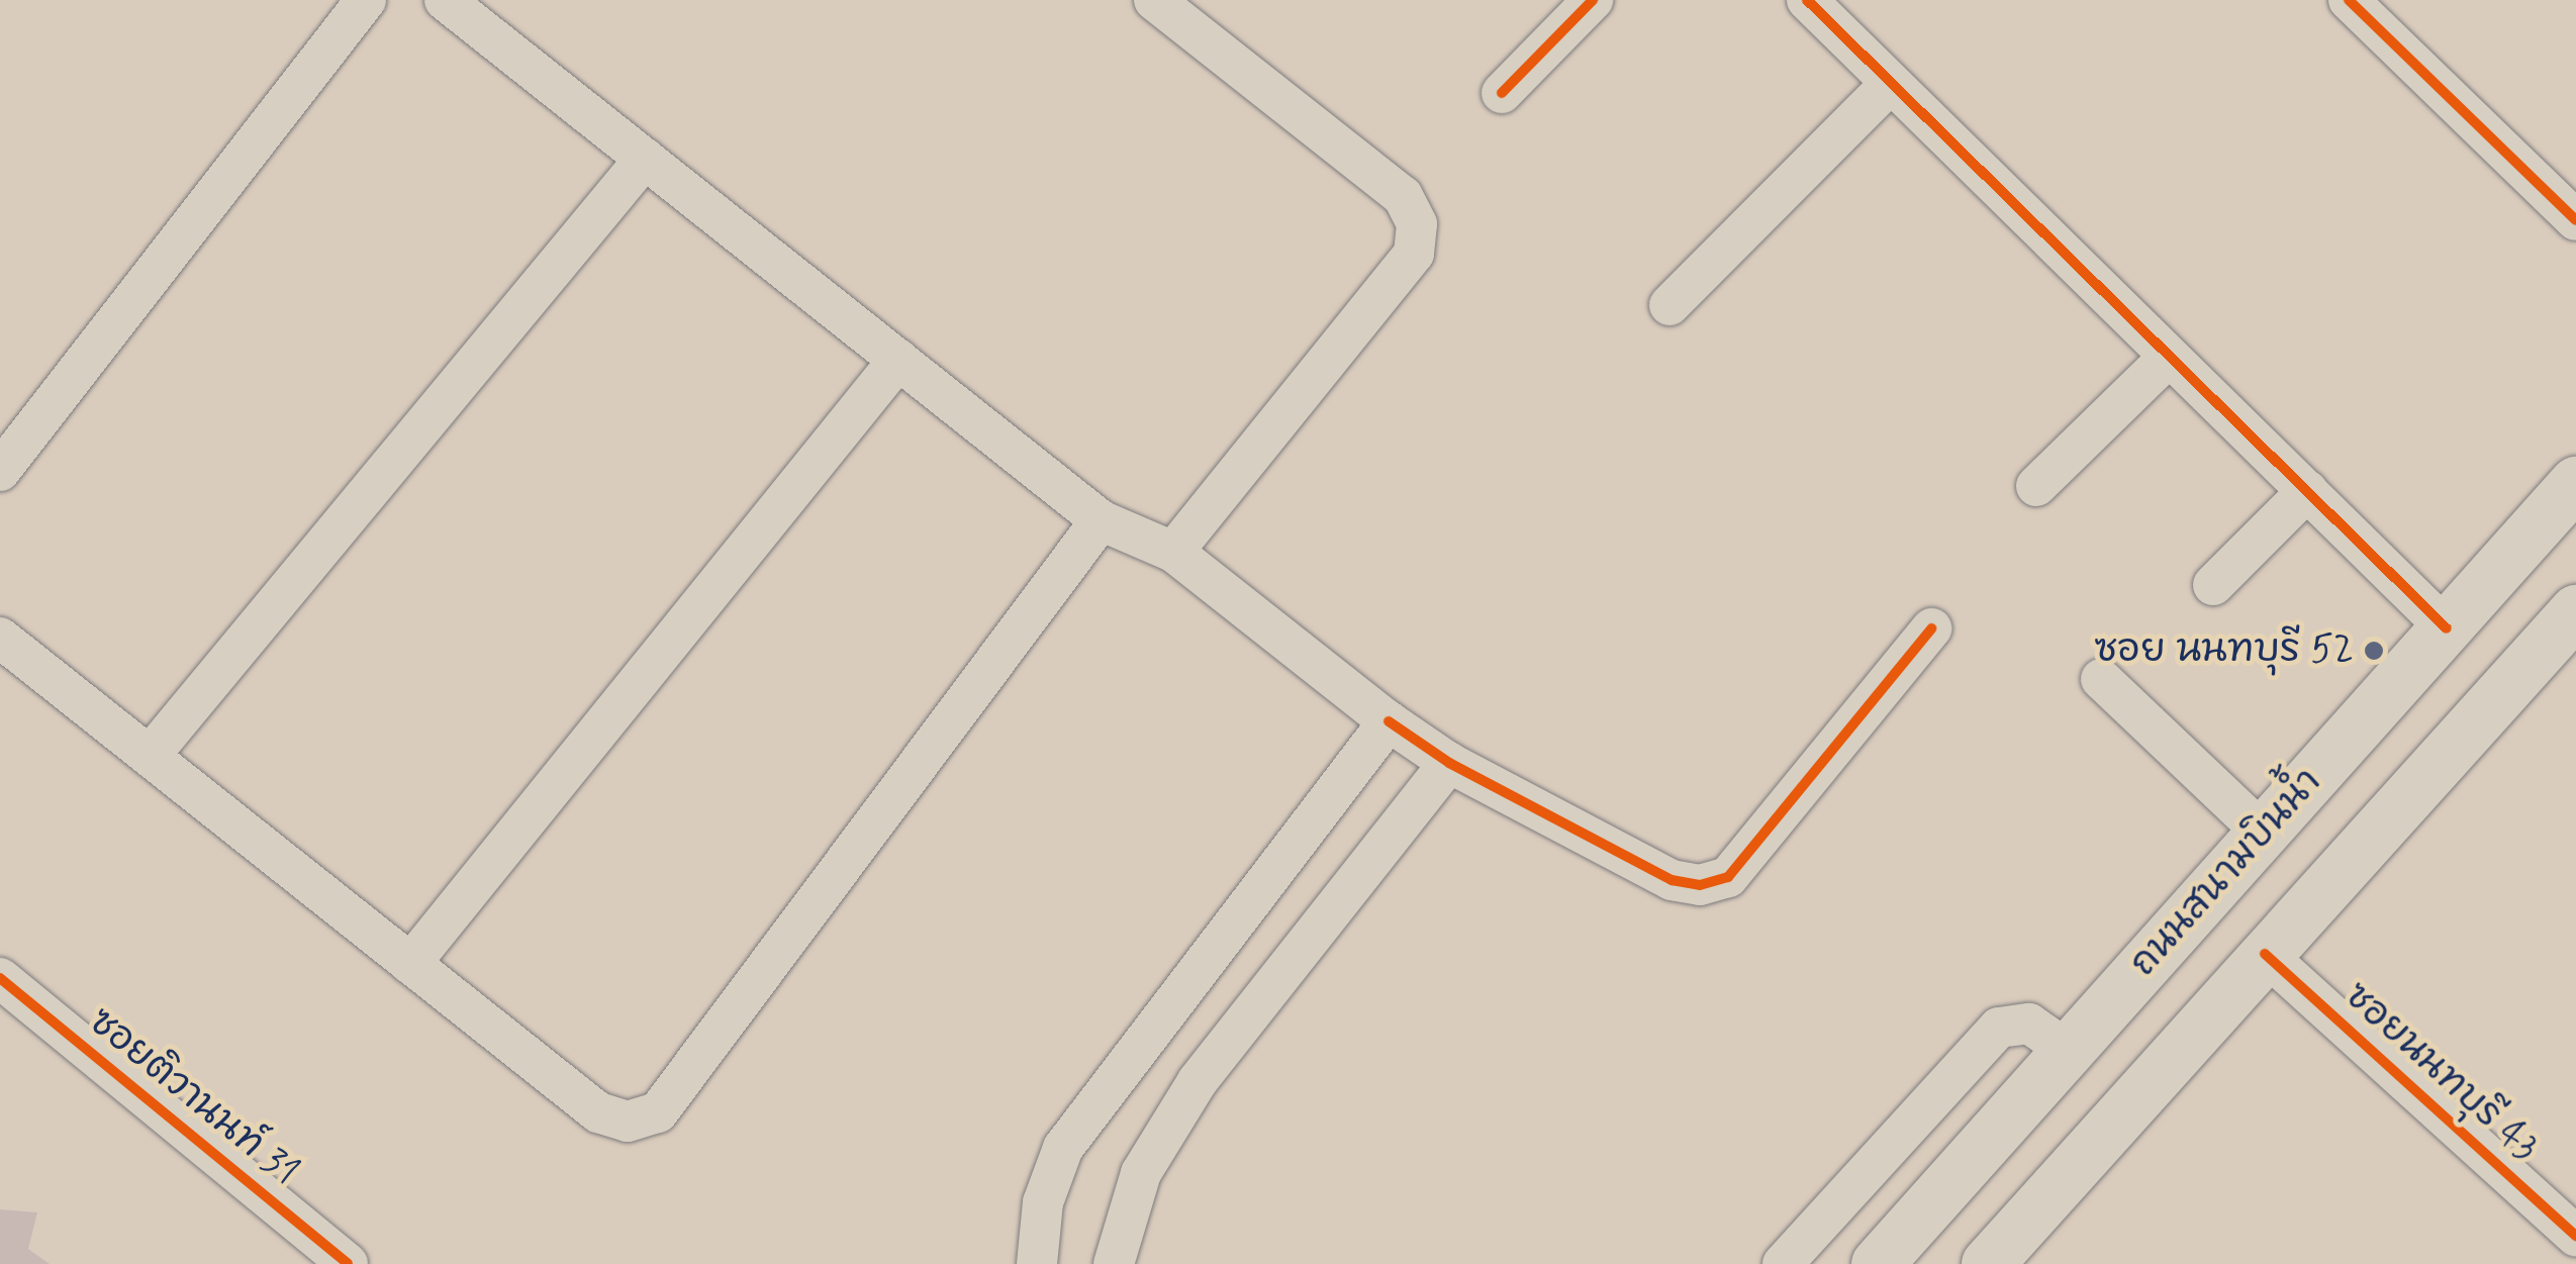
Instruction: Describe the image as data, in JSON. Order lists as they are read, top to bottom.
{
  "streets": {
    "main road": ["ถนนสนามบินน้ำ"],
    "street": ["ซอยนนทบุรี 43", "ซอยติวานนท์ 31"]
  },
  "places": ["ซอย นนทบุรี 52"]
}
